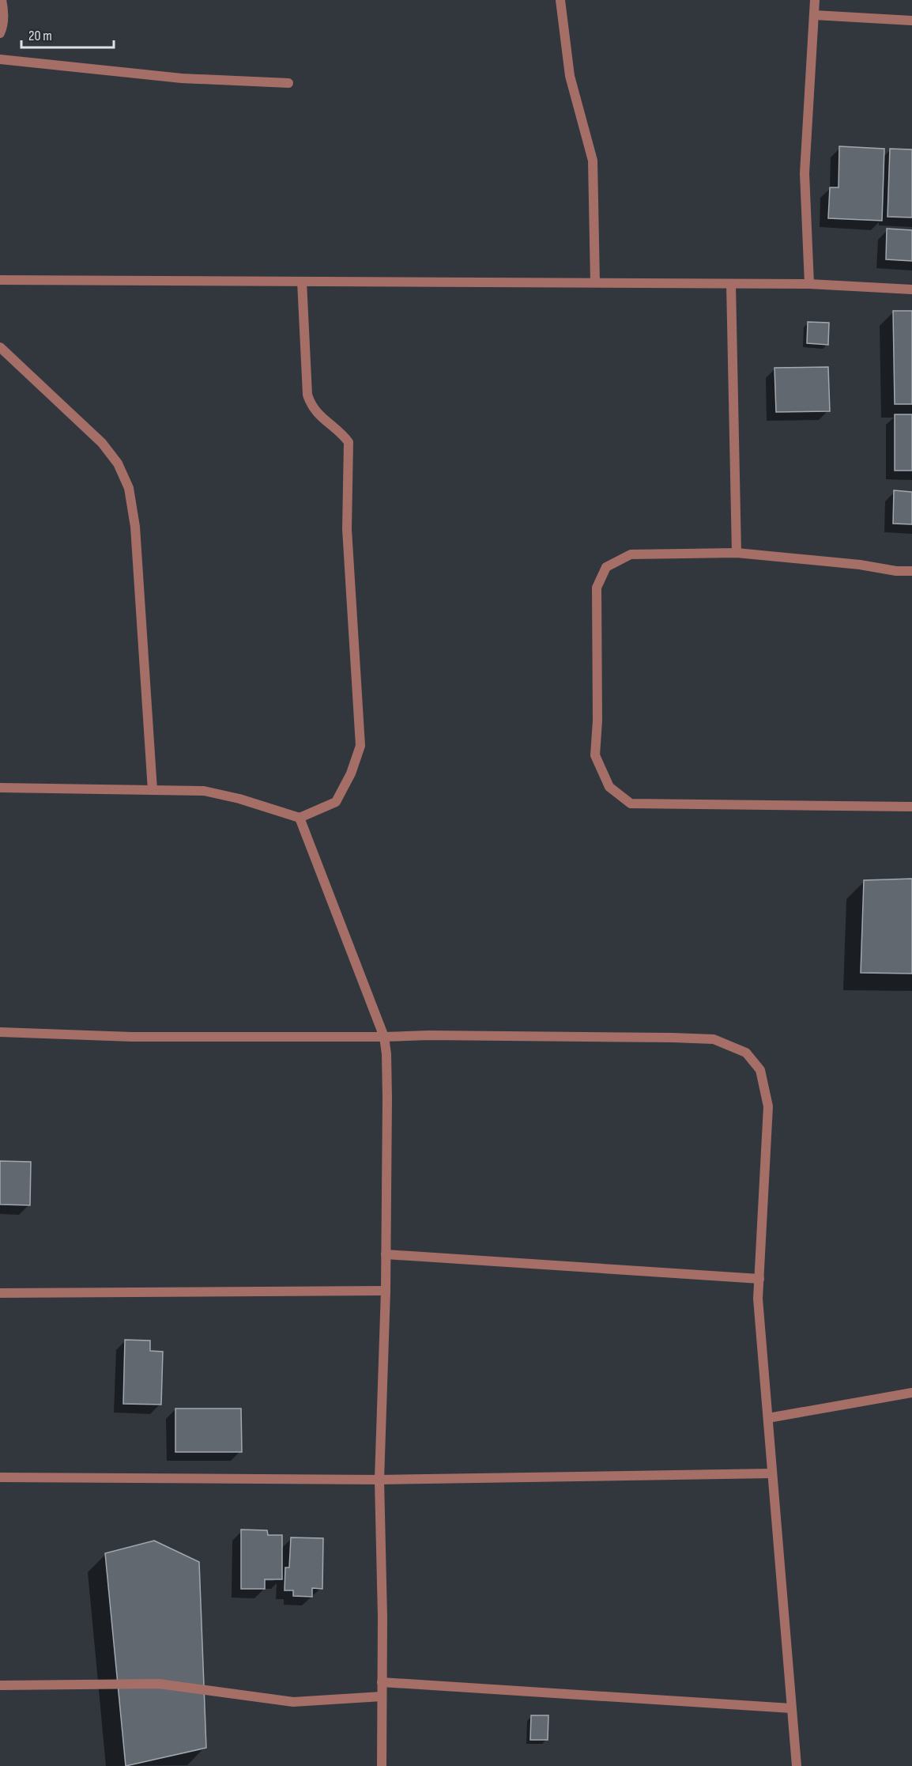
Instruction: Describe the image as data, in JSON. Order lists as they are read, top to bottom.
{
  "scale_bar": "20 m"
}
